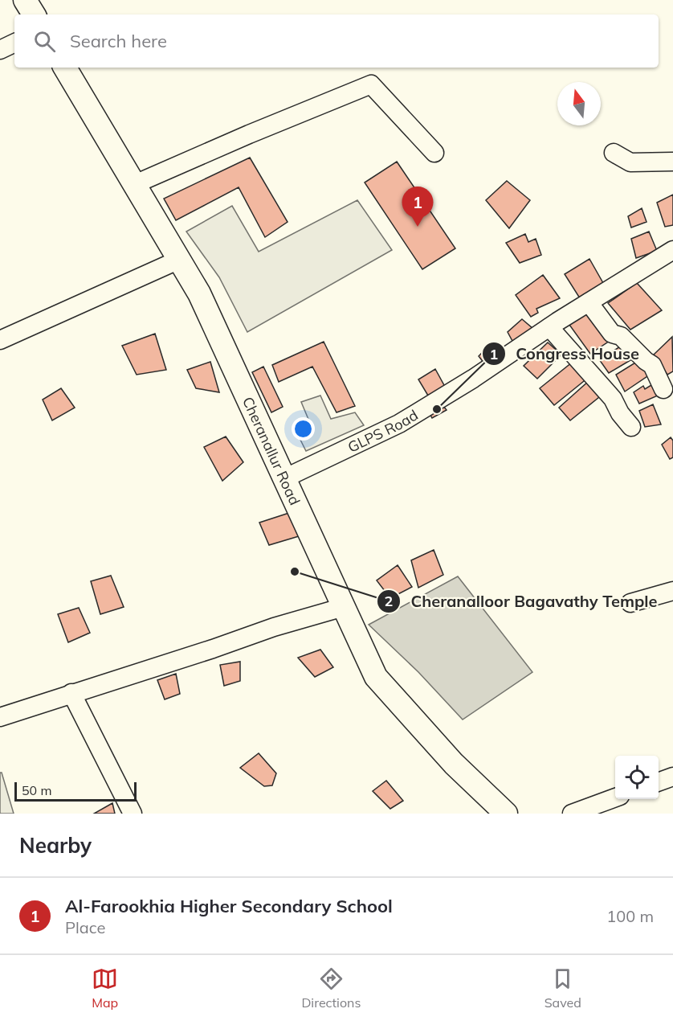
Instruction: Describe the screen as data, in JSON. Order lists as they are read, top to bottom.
{
  "streets": {
    "main road": ["Cheranallur Road"],
    "street": ["GLPS Road"]
  },
  "crossings": [
    ["GLPS Road", "Cheranallur Road"]
  ],
  "places": ["Congress House", "Cheranalloor Bagavathy Temple"],
  "scale_bar": "50 m",
  "north": "top",
  "page": {
    "search": "Search here",
    "pins": "1",
    "scale": "50 m",
    "heading": "Nearby",
    "list": [
      {
        "mark": "1",
        "name": "Al-Farookhia Higher Secondary School",
        "note": "Place",
        "value": "100 m"
      }
    ],
    "nav": ["Map", "Directions", "Saved"]
  }
}
